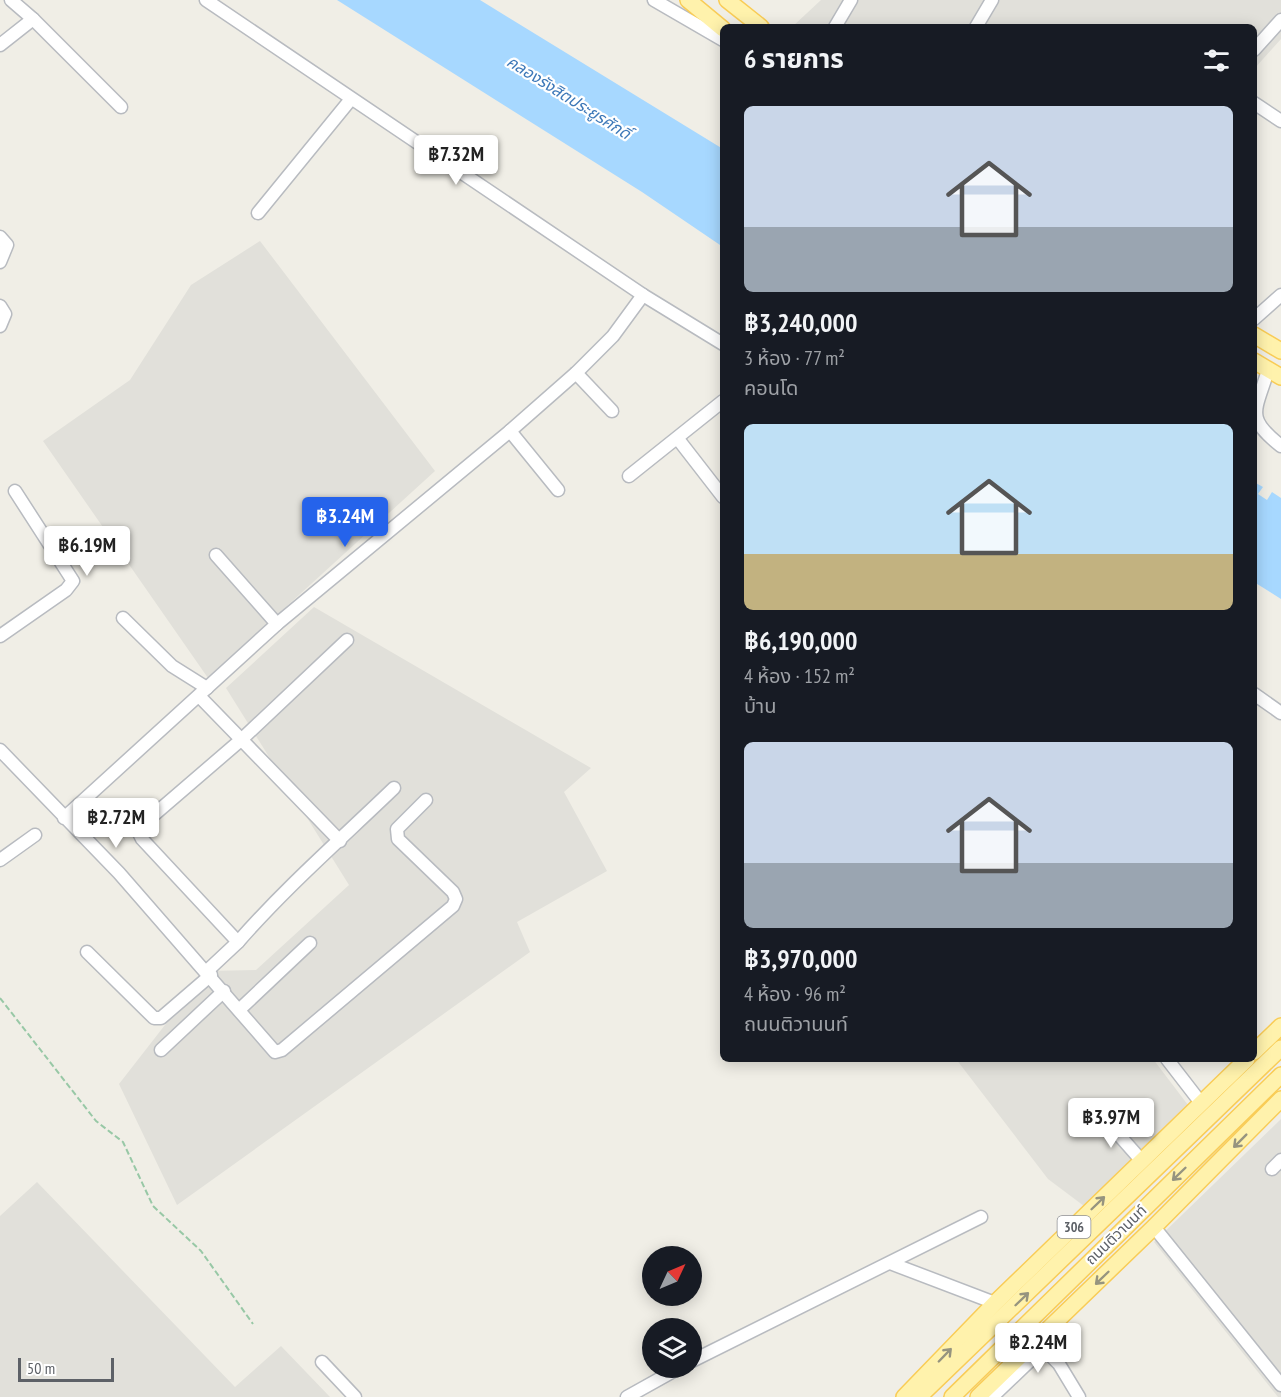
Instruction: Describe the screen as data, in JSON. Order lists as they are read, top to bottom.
{
  "streets": {
    "main road": ["306", "ถนนติวานนท์"]
  },
  "water": ["คลองรังสิตประยูรศักดิ์"],
  "scale_bar": "50 m",
  "north": "top right",
  "page": {
    "heading": "6 รายการ",
    "list": [
      {
        "name": "฿3,240,000",
        "note": "3 ห้อง · 77 m² · คอนโด"
      },
      {
        "name": "฿6,190,000",
        "note": "4 ห้อง · 152 m² · บ้าน"
      },
      {
        "name": "฿3,970,000",
        "note": "4 ห้อง · 96 m² · ถนนติวานนท์"
      }
    ],
    "price": [
      "฿7.32M",
      "฿3.24M",
      "฿6.19M",
      "฿2.72M",
      "฿3.97M",
      "฿2.24M"
    ],
    "scale": "50 m"
  }
}
